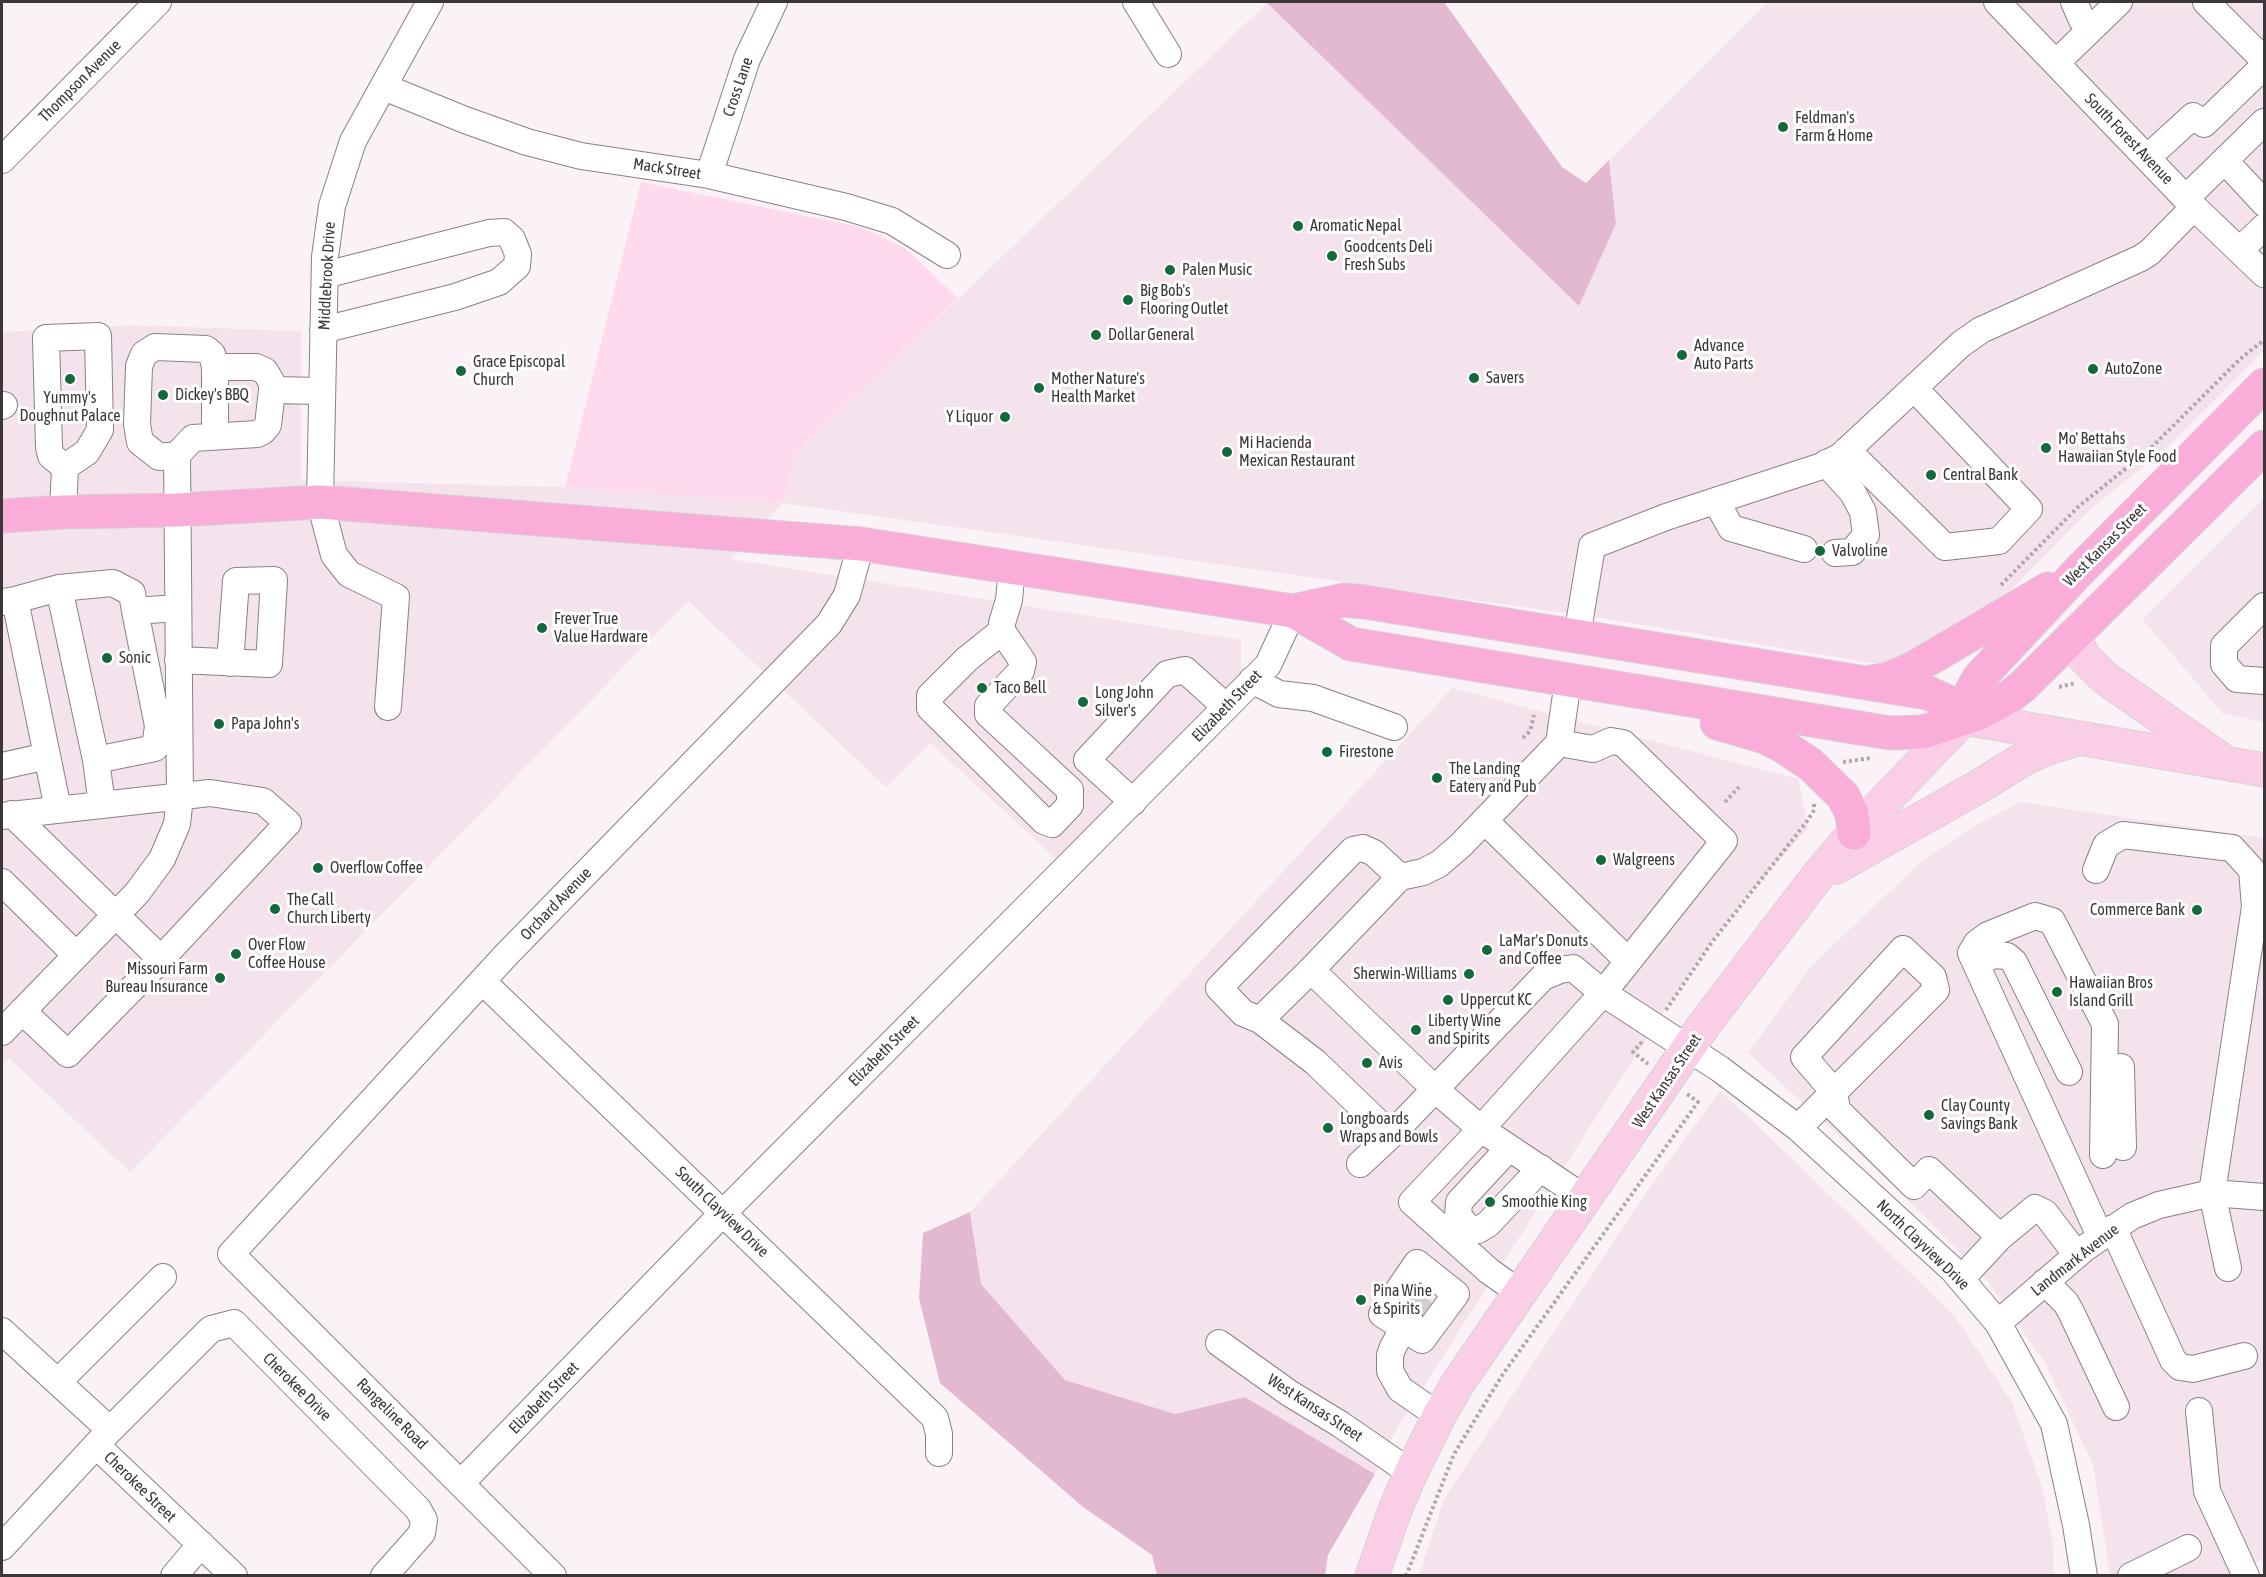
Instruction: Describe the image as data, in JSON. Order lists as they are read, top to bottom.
{
  "streets": {
    "highway": ["West Kansas Street"],
    "street": [
      "Thompson Avenue",
      "Cross Lane",
      "South Forest Avenue",
      "Mack Street",
      "Middlebrook Drive",
      "Elizabeth Street",
      "Orchard Avenue",
      "South Clayview Drive",
      "North Clayview Drive",
      "Landmark Avenue",
      "Cherokee Drive",
      "Rangeline Road",
      "Cherokee Street"
    ]
  },
  "crossings": [
    ["Cross Lane", "Mack Street"],
    ["Mack Street", "Middlebrook Drive"],
    ["West Kansas Street", "North Clayview Drive"],
    ["Elizabeth Street", "South Clayview Drive"],
    ["Elizabeth Street", "Rangeline Road"],
    ["Orchard Avenue", "South Clayview Drive"],
    ["Orchard Avenue", "Rangeline Road"],
    ["North Clayview Drive", "Landmark Avenue"],
    ["Cherokee Drive", "Cherokee Street"]
  ],
  "places": [
    "Feldman's Farm & Home",
    "Aromatic Nepal",
    "Goodcents Deli Fresh Subs",
    "Palen Music",
    "Big Bob's Flooring Outlet",
    "Dollar General",
    "Advance Auto Parts",
    "AutoZone",
    "Grace Episcopal Church",
    "Savers",
    "Yummy's Doughnut Palace",
    "Mother Nature's Health Market",
    "Dickey's BBQ",
    "Y Liquor",
    "Mo' Bettahs Hawaiian Style Food",
    "Mi Hacienda Mexican Restaurant",
    "Central Bank",
    "Valvoline",
    "Frever True Value Hardware",
    "Sonic",
    "Taco Bell",
    "Long John Silver's",
    "Papa John's",
    "Firestone",
    "The Landing Eatery and Pub",
    "Walgreens",
    "Overflow Coffee",
    "The Call Church Liberty",
    "Commerce Bank",
    "LaMar's Donuts and Coffee",
    "Over Flow Coffee House",
    "Sherwin-Williams",
    "Missouri Farm Bureau Insurance",
    "Hawaiian Bros Island Grill",
    "Uppercut KC",
    "Liberty Wine and Spirits",
    "Avis",
    "Clay County Savings Bank",
    "Longboards Wraps and Bowls",
    "Smoothie King",
    "Pina Wine & Spirits"
  ]
}
